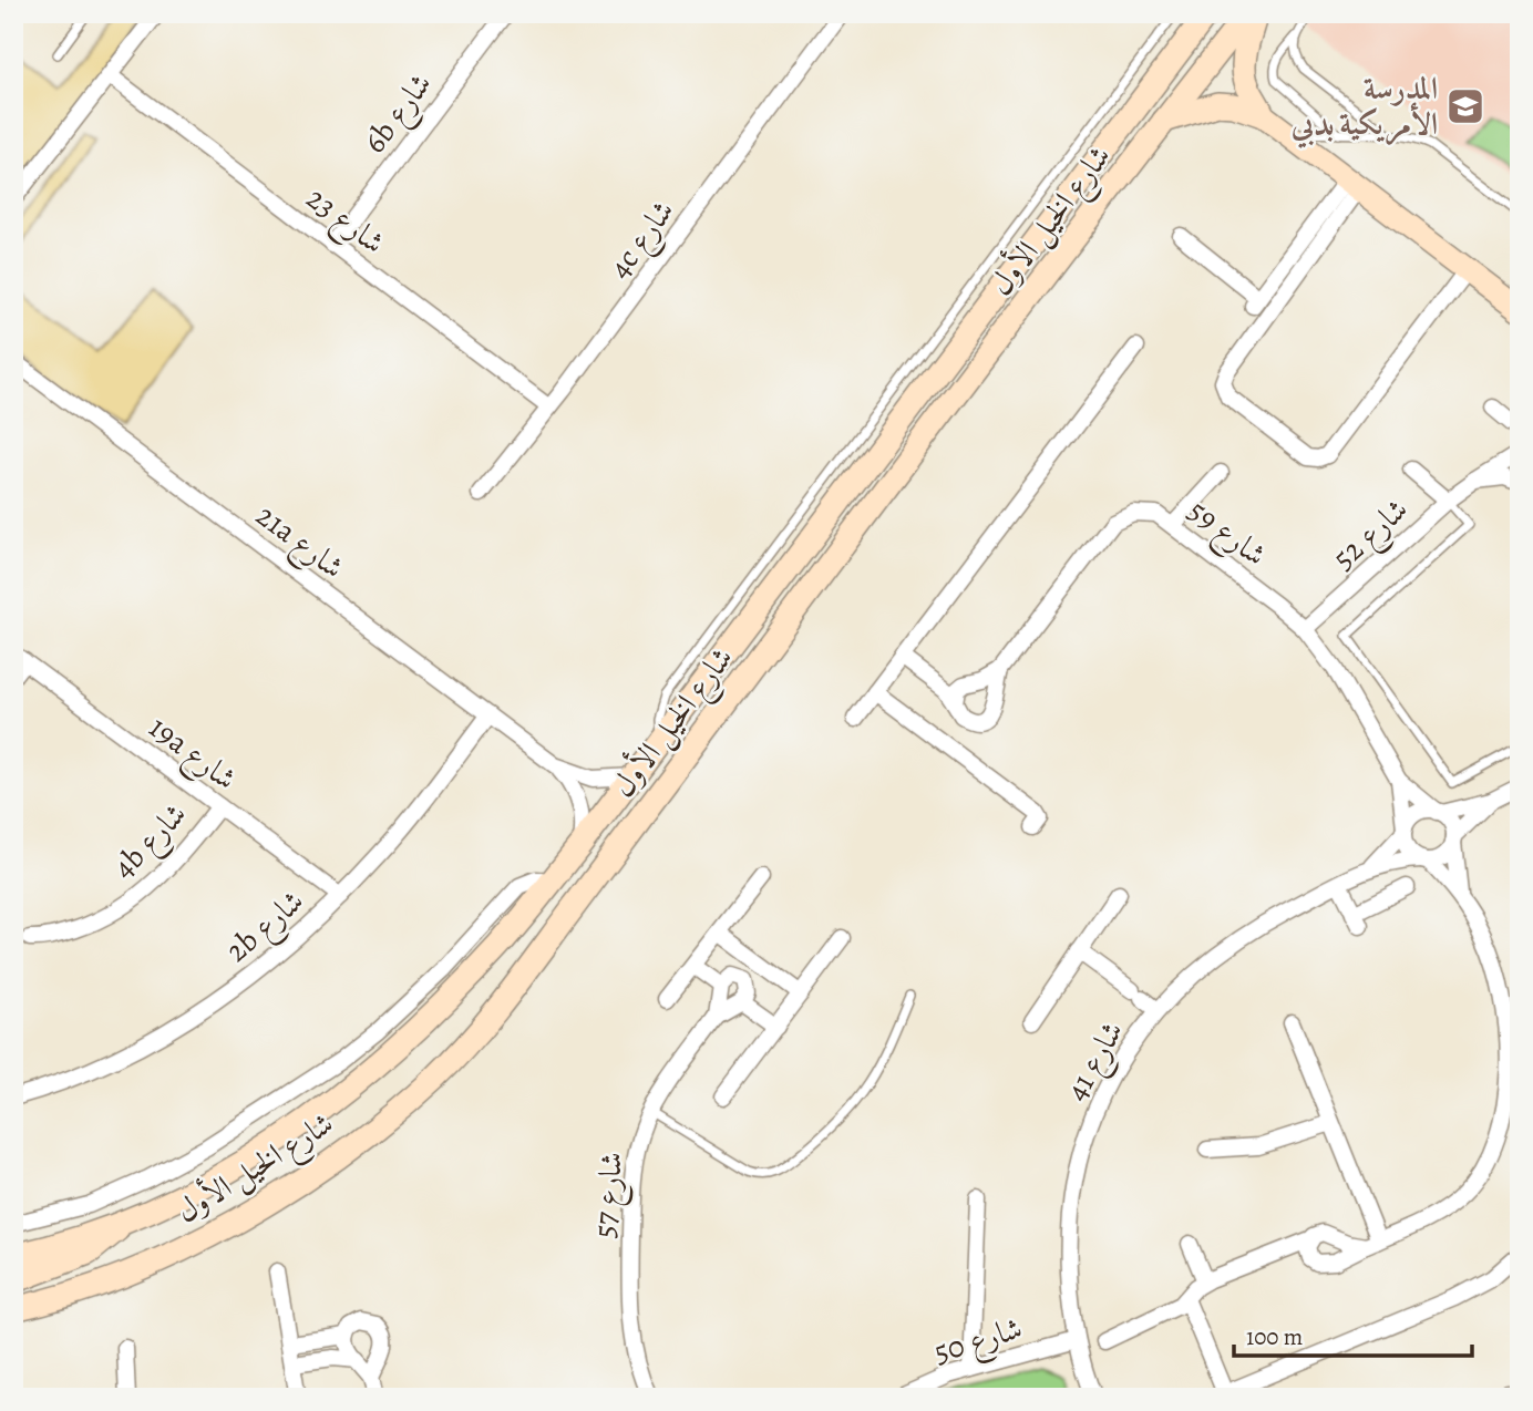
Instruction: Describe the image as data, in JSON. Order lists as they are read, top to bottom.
{
  "streets": {
    "main road": ["شارع الخيل الأول"],
    "street": [
      "6b شارع",
      "شارع 23",
      "4c شارع",
      "شارع 59",
      "شارع 52",
      "21a شارع",
      "19a شارع",
      "4b شارع",
      "2b شارع",
      "شارع 41",
      "شارع 57",
      "شارع 50"
    ]
  },
  "crossings": [
    ["6b شارع", "شارع 23"],
    ["شارع 23", "4c شارع"],
    ["شارع الخيل الأول", "21a شارع"],
    ["شارع 59", "شارع 52"],
    ["شارع 59", "شارع 41"],
    ["21a شارع", "2b شارع"],
    ["19a شارع", "4b شارع"],
    ["19a شارع", "2b شارع"],
    ["شارع 41", "شارع 50"]
  ],
  "places": {
    "school or university": ["المدرسة الأمريكية بدبي"]
  },
  "scale_bar": "100 m"
}
